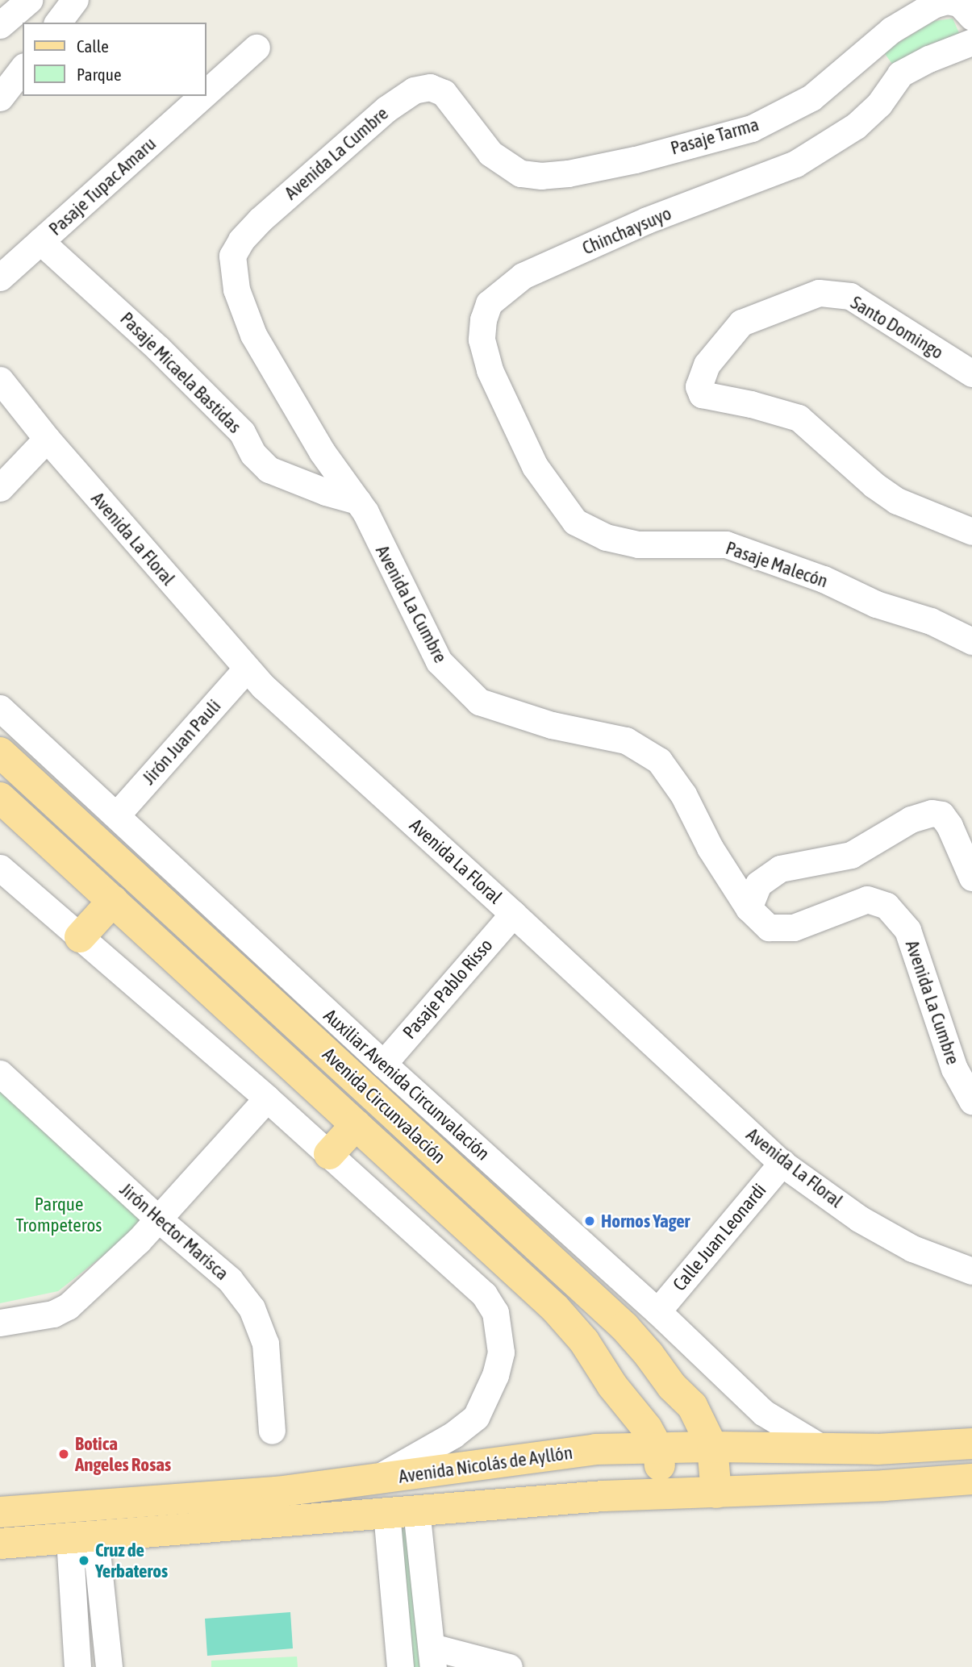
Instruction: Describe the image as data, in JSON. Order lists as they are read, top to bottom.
{
  "streets": {
    "main road": ["Avenida Circunvalación", "Avenida Nicolás de Ayllón"],
    "street": [
      "Pasaje Tarma",
      "Avenida La Cumbre",
      "Pasaje Tupac Amaru",
      "Chinchaysuyo",
      "Santo Domingo",
      "Pasaje Micaela Bastidas",
      "Avenida La Floral",
      "Pasaje Malecón",
      "Jirón Juan Pauli",
      "Pasaje Pablo Risso",
      "Auxiliar Avenida Circunvalación",
      "Jirón Hector Marisca",
      "Calle Juan Leonardi"
    ]
  },
  "crossings": [
    ["Pasaje Tarma", "Avenida La Cumbre"],
    ["Avenida La Cumbre", "Pasaje Micaela Bastidas"],
    ["Pasaje Tupac Amaru", "Pasaje Micaela Bastidas"],
    ["Chinchaysuyo", "Pasaje Malecón"],
    ["Avenida La Floral", "Jirón Juan Pauli"],
    ["Avenida La Floral", "Pasaje Pablo Risso"],
    ["Avenida La Floral", "Calle Juan Leonardi"],
    ["Jirón Juan Pauli", "Auxiliar Avenida Circunvalación"],
    ["Pasaje Pablo Risso", "Auxiliar Avenida Circunvalación"],
    ["Auxiliar Avenida Circunvalación", "Calle Juan Leonardi"],
    ["Auxiliar Avenida Circunvalación", "Avenida Nicolás de Ayllón"],
    ["Avenida Circunvalación", "Avenida Nicolás de Ayllón"]
  ],
  "parks": ["Parque Trompeteros"],
  "places": ["Hornos Yager", "Botica Angeles Rosas", "Cruz de Yerbateros"],
  "legend": ["Calle", "Parque"]
}
